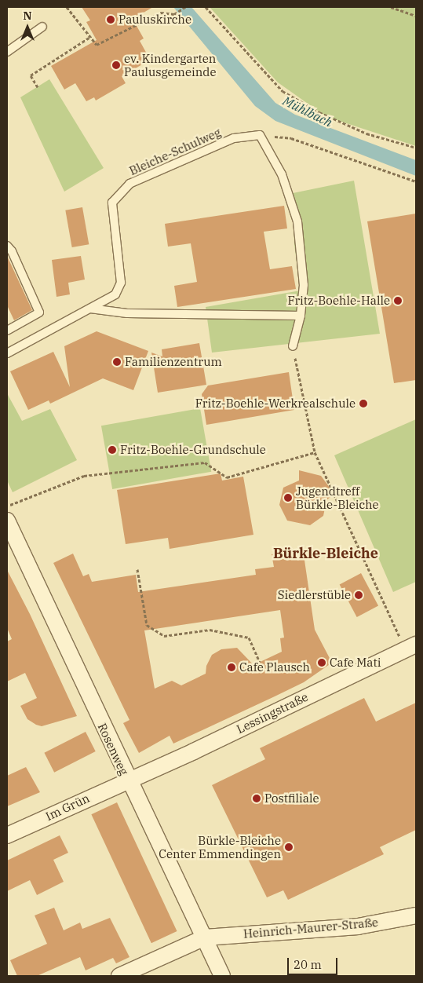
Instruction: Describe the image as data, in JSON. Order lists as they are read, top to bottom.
{
  "streets": {
    "street": [
      "Lessingstraße",
      "Rosenweg",
      "Im Grün",
      "Heinrich-Maurer-Straße"
    ],
    "lane": ["Bleiche-Schulweg"]
  },
  "crossings": [
    ["Lessingstraße", "Rosenweg"],
    ["Lessingstraße", "Im Grün"],
    ["Rosenweg", "Im Grün"],
    ["Rosenweg", "Heinrich-Maurer-Straße"]
  ],
  "districts": ["Bürkle-Bleiche"],
  "water": ["Mühlbach"],
  "places": [
    "Pauluskirche",
    "ev. Kindergarten Paulusgemeinde",
    "Fritz-Boehle-Halle",
    "Familienzentrum",
    "Fritz-Boehle-Werkrealschule",
    "Fritz-Boehle-Grundschule",
    "Jugendtreff Bürkle-Bleiche",
    "Siedlerstüble",
    "Cafe Mati",
    "Cafe Plausch",
    "Postfiliale",
    "Bürkle-Bleiche Center Emmendingen"
  ],
  "scale_bar": "20 m",
  "north": "top"
}
